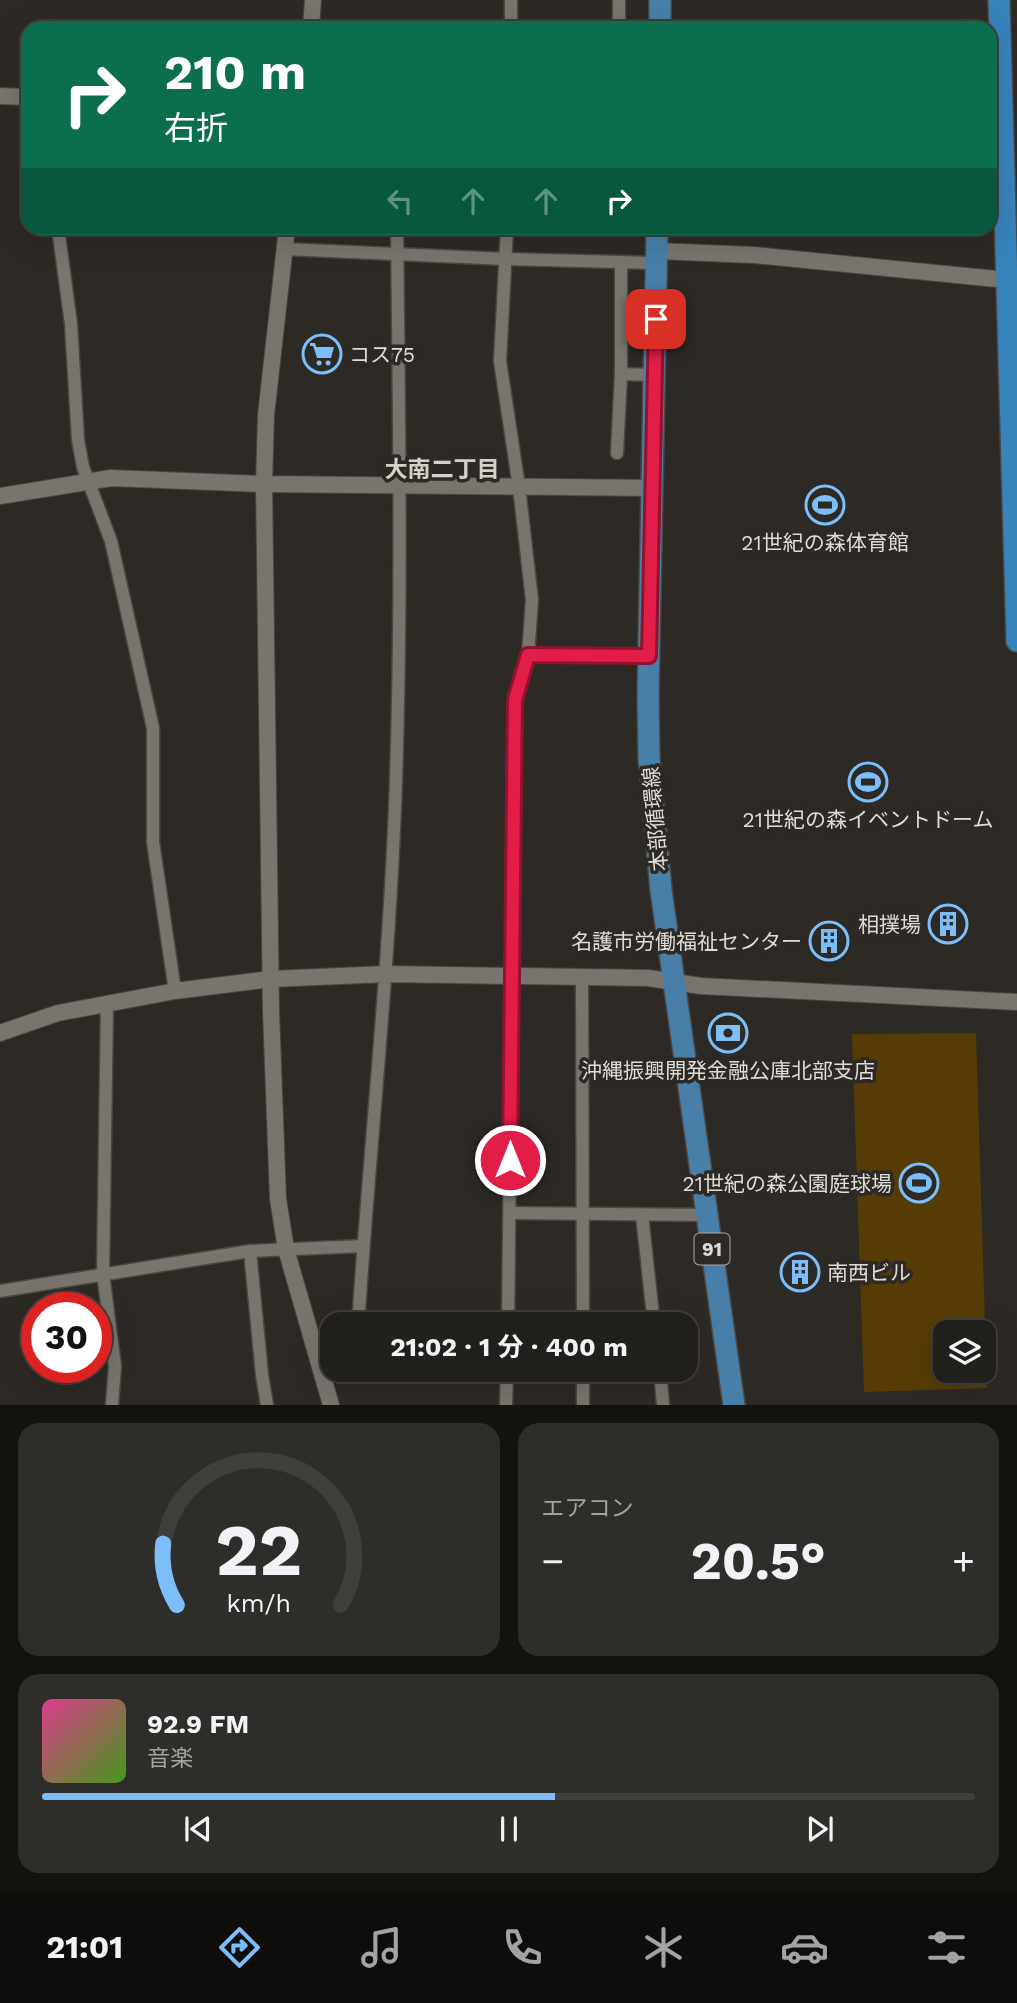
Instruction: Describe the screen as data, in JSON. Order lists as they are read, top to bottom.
{
  "streets": {
    "main road": ["本部循環線", "91"]
  },
  "districts": ["大南二丁目"],
  "places": {
    "supermarket": ["コス75"],
    "sports": ["21世紀の森体育館", "21世紀の森イベントドーム", "21世紀の森公園庭球場"],
    "building": ["相撲場", "名護市労働福祉センター", "南西ビル"],
    "bank": ["沖縄振興開発金融公庫北部支店"]
  },
  "page": {
    "turn": ["210 m", "右折"],
    "limit": "30",
    "trip": "21:02 · 1 分 · 400 m",
    "tile": "エアコン",
    "heat": ["−", "20.5°", "+"],
    "song": ["92.9 FM", "音楽"],
    "tabs": "21:01",
    "gauge": ["22", "km/h"]
  }
}
